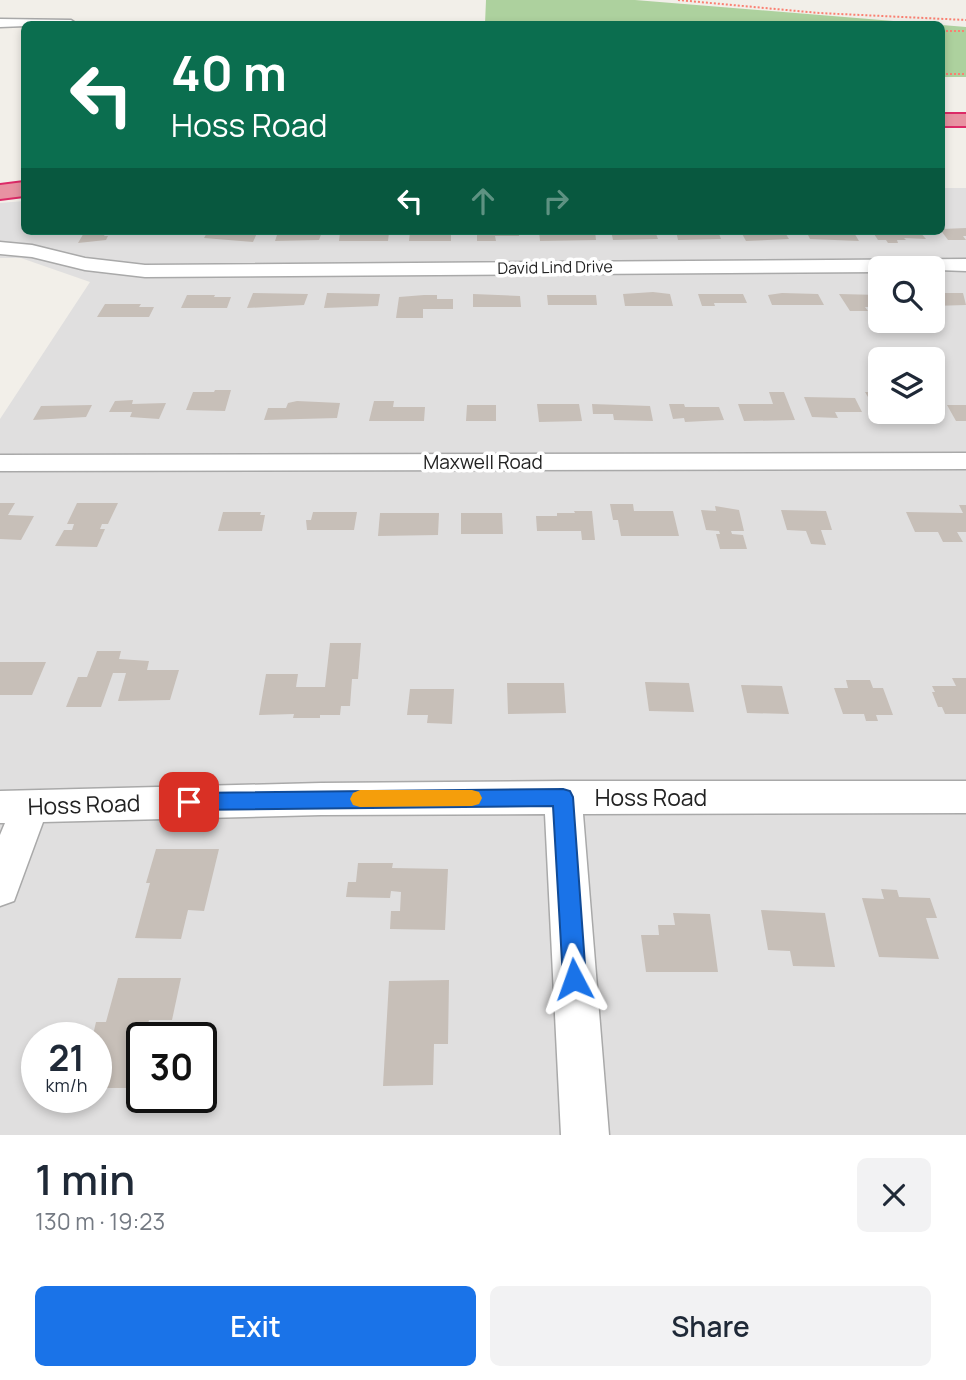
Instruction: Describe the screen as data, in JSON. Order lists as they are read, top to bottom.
{
  "streets": {
    "street": ["David Lind Drive", "Maxwell Road", "Hoss Road"]
  },
  "page": {
    "turn": ["40 m", "Hoss Road"],
    "speed": "21 km/h",
    "limit": "30",
    "heading": ["1 min", "130 m · 19:23"],
    "buttons": ["Exit", "Share"]
  }
}
